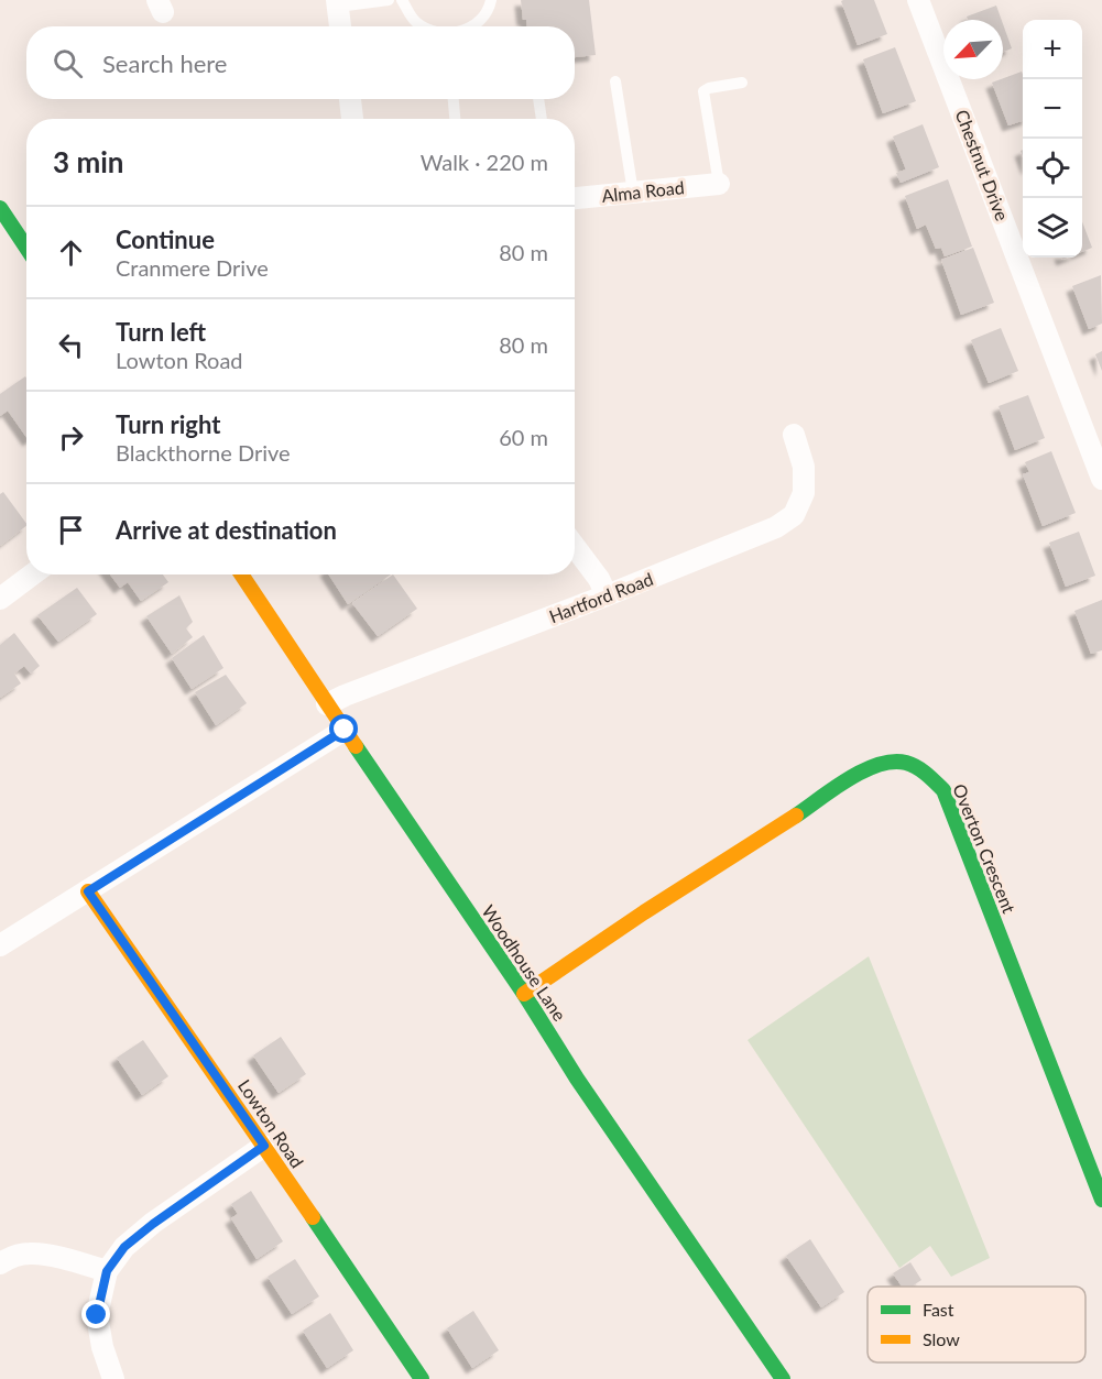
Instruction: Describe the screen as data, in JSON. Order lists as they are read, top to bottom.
{
  "streets": {
    "street": [
      "Chestnut Drive",
      "Alma Road",
      "Hartford Road",
      "Overton Crescent",
      "Woodhouse Lane",
      "Lowton Road"
    ]
  },
  "crossings": [
    ["Hartford Road", "Woodhouse Lane"],
    ["Overton Crescent", "Woodhouse Lane"]
  ],
  "legend": ["Fast", "Slow"],
  "north": "bottom left",
  "page": {
    "map_buttons": ["+", "−"],
    "search": "Search here",
    "heading": ["3 min", "Walk · 220 m"],
    "list": [
      ["Continue", "Cranmere Drive", "80 m"],
      ["Turn left", "Lowton Road", "80 m"],
      ["Turn right", "Blackthorne Drive", "60 m"],
      "Arrive at destination"
    ]
  }
}
